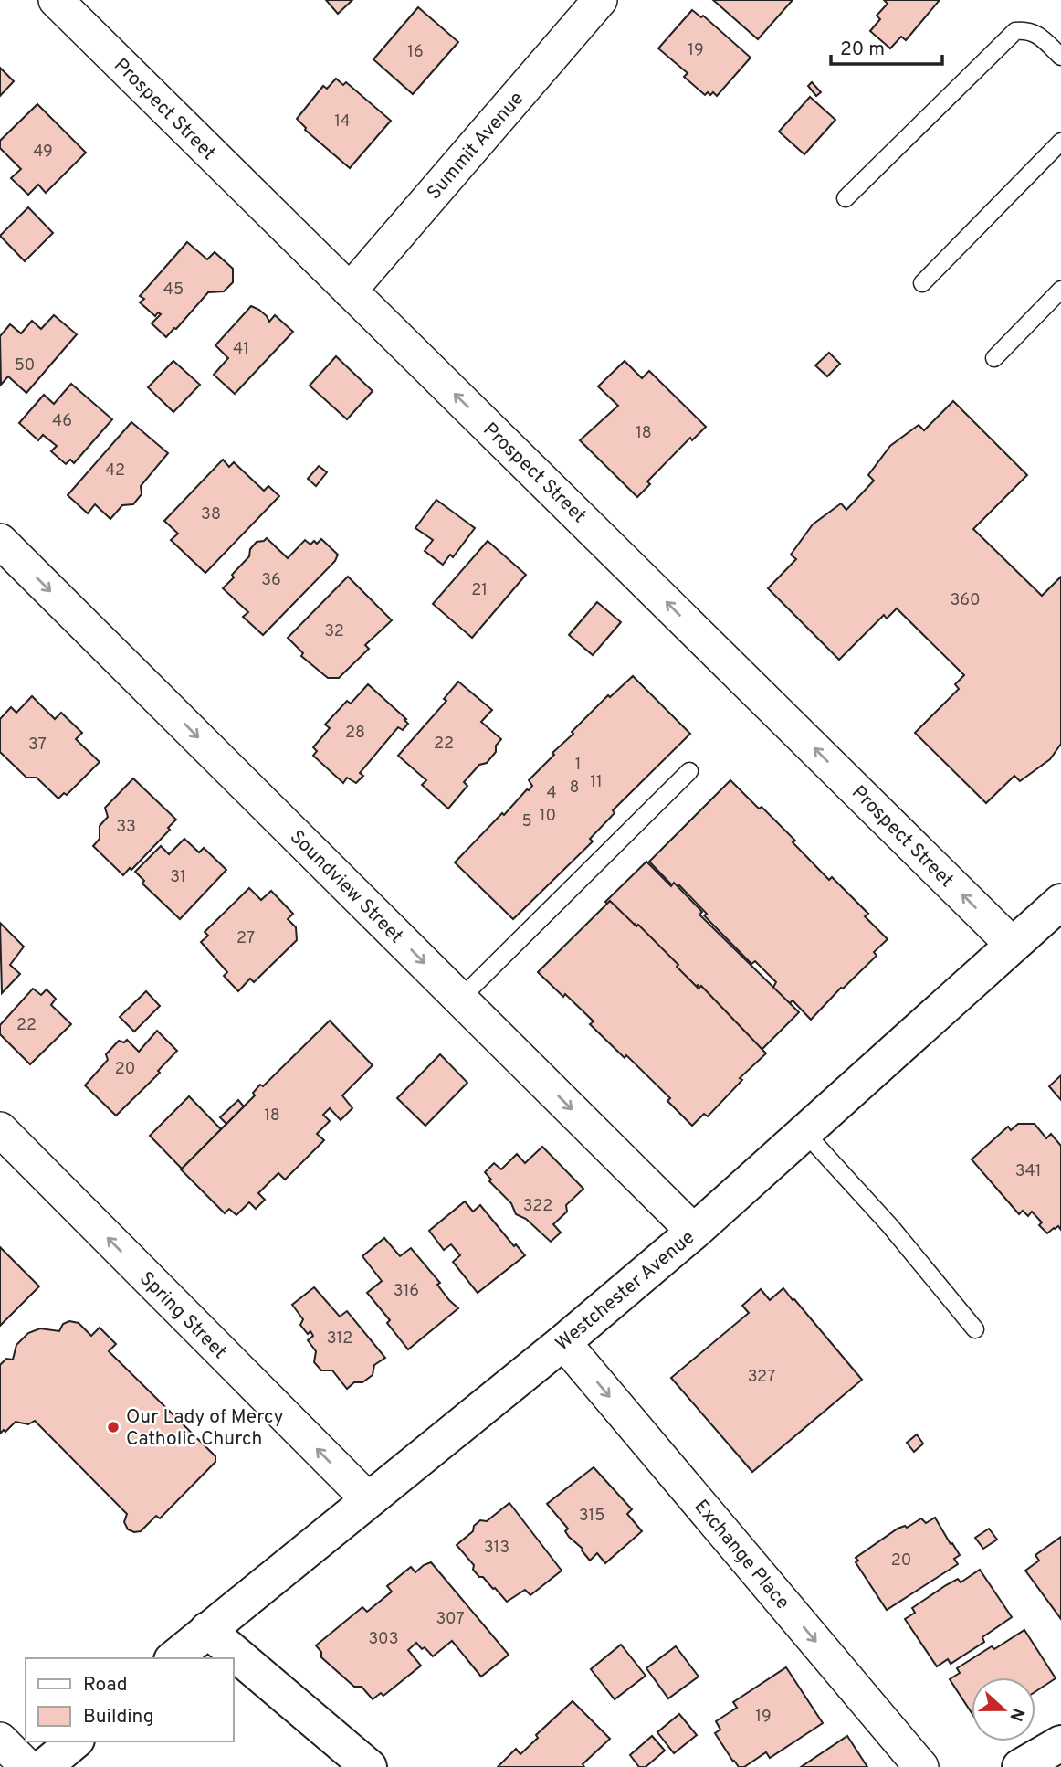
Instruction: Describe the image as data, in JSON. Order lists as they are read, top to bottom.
{
  "streets": {
    "main road": ["Westchester Avenue"],
    "street": [
      "Prospect Street",
      "Summit Avenue",
      "Soundview Street",
      "Spring Street",
      "Exchange Place"
    ]
  },
  "crossings": [
    ["Prospect Street", "Summit Avenue"],
    ["Prospect Street", "Westchester Avenue"],
    ["Soundview Street", "Westchester Avenue"],
    ["Westchester Avenue", "Spring Street"],
    ["Westchester Avenue", "Exchange Place"]
  ],
  "one_way": [
    "Prospect Street",
    "Soundview Street",
    "Spring Street",
    "Exchange Place"
  ],
  "places": ["Our Lady of Mercy Catholic Church"],
  "house_numbers": [
    "19",
    "16",
    "14",
    "49",
    "45",
    "41",
    "50",
    "46",
    "18",
    "42",
    "38",
    "36",
    "21",
    "360",
    "32",
    "28",
    "22",
    "37",
    "1",
    "11",
    "8",
    "4",
    "10",
    "5",
    "33",
    "31",
    "27",
    "22",
    "20",
    "18",
    "341",
    "322",
    "316",
    "312",
    "327",
    "315",
    "313",
    "20",
    "307",
    "303",
    "19"
  ],
  "legend": ["Road", "Building"],
  "scale_bar": "20 m",
  "north": "right"
}
